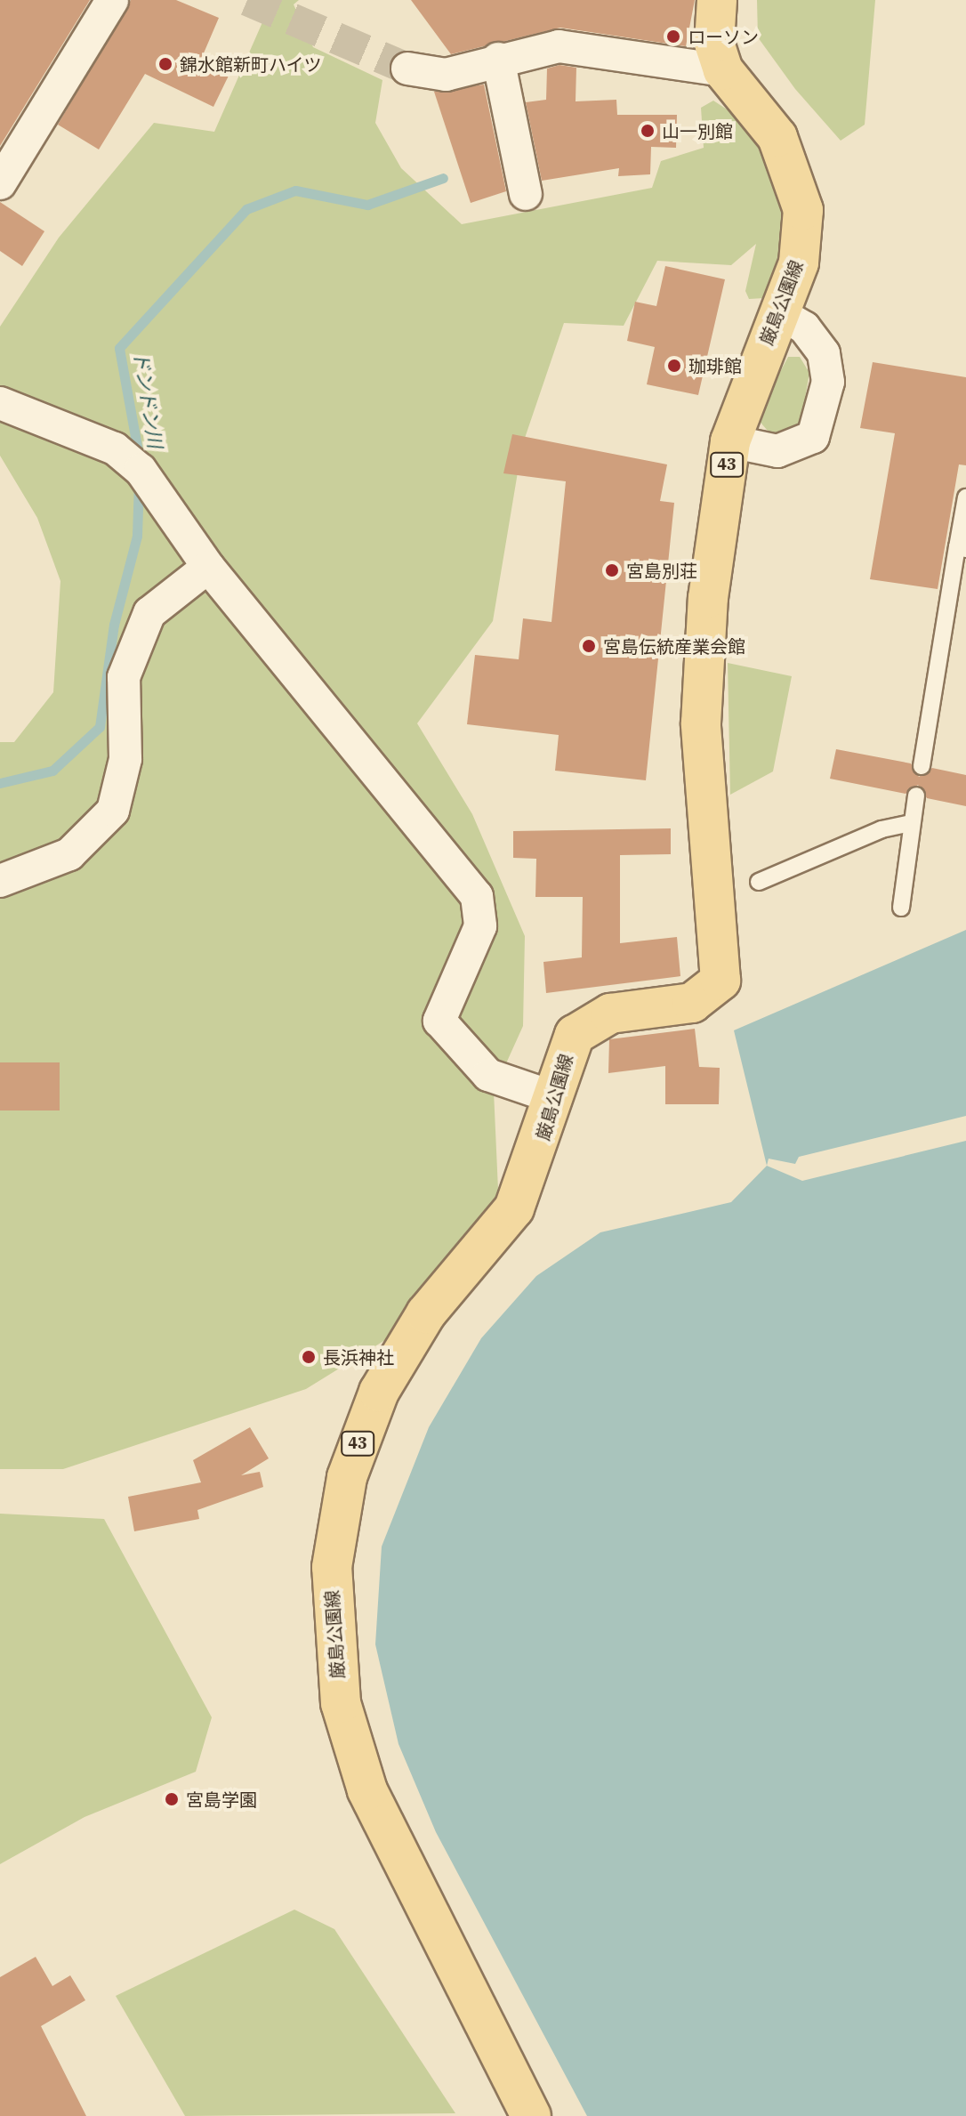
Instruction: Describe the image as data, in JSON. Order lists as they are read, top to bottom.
{
  "streets": {
    "main road": ["厳島公園線", "43"]
  },
  "water": ["ドンドン川"],
  "places": [
    "ローソン",
    "錦水館新町ハイツ",
    "山一別館",
    "珈琲館",
    "宮島別荘",
    "宮島伝統産業会館",
    "長浜神社",
    "宮島学園"
  ]
}
